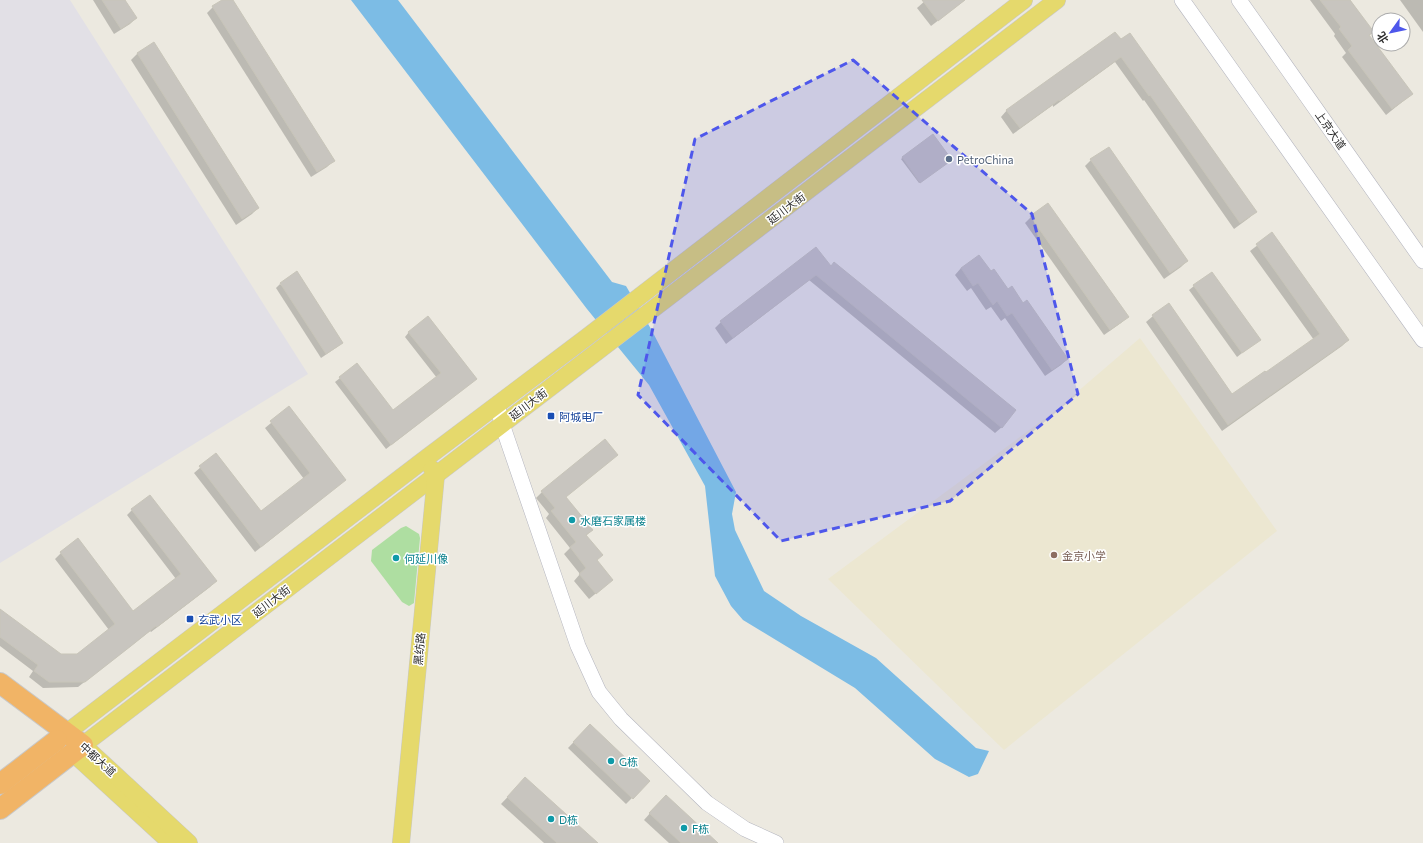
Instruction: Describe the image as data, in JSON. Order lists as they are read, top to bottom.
{
  "streets": {
    "highway": ["延川大街", "中都大道"],
    "main road": ["上京大道", "黑纺路"]
  },
  "crossings": [
    ["延川大街", "黑纺路"],
    ["延川大街", "中都大道"]
  ],
  "places": {
    "other": [
      "PetroChina",
      "水磨石家属楼",
      "金京小学",
      "何延川像",
      "G栋",
      "D栋",
      "F栋"
    ],
    "transit": ["阿城电厂", "玄武小区"]
  },
  "north": "bottom left"
}
